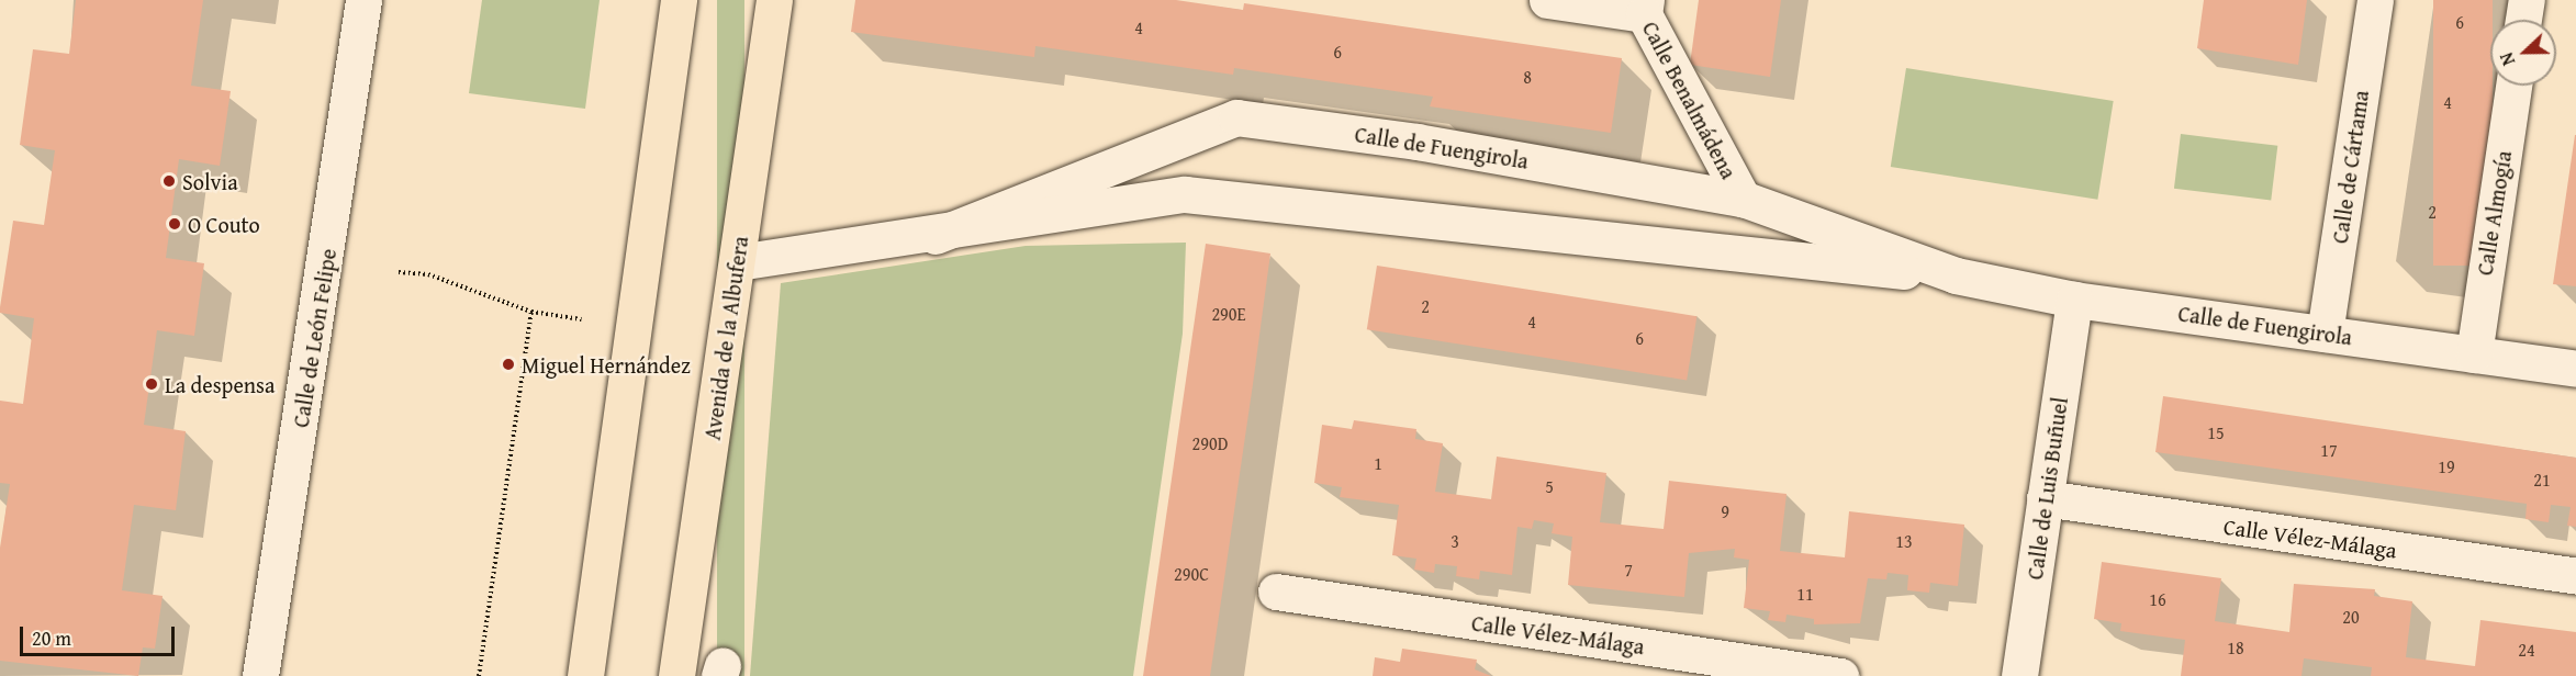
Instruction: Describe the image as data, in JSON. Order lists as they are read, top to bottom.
{
  "streets": {
    "main road": ["Avenida de la Albufera"],
    "street": [
      "Calle Benalmádena",
      "Calle de Fuengirola",
      "Calle de Cártama",
      "Calle Almogía",
      "Calle de León Felipe",
      "Calle de Luis Buñuel",
      "Calle Vélez-Málaga"
    ]
  },
  "crossings": [
    ["Calle Benalmádena", "Calle de Fuengirola"],
    ["Calle de Fuengirola", "Calle de Cártama"],
    ["Calle de Fuengirola", "Calle Almogía"],
    ["Calle de Fuengirola", "Avenida de la Albufera"],
    ["Calle de Fuengirola", "Calle de Luis Buñuel"],
    ["Calle de Luis Buñuel", "Calle Vélez-Málaga"]
  ],
  "places": [
    "Solvia",
    "O Couto",
    "Miguel Hernández",
    "La despensa"
  ],
  "house_numbers": [
    "6",
    "4",
    "6",
    "8",
    "4",
    "2",
    "2",
    "290E",
    "4",
    "6",
    "15",
    "290D",
    "17",
    "1",
    "19",
    "21",
    "5",
    "9",
    "3",
    "13",
    "7",
    "290C",
    "11",
    "16",
    "20",
    "18",
    "24"
  ],
  "scale_bar": "20 m",
  "north": "left"
}
